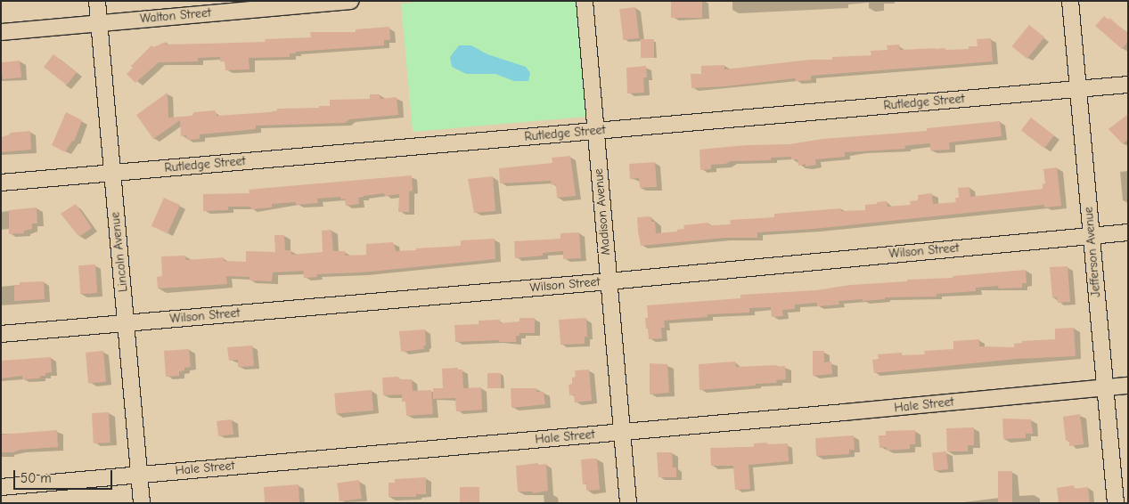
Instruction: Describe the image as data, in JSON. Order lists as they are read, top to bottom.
{
  "streets": {
    "street": [
      "Walton Street",
      "Rutledge Street",
      "Madison Avenue",
      "Wilson Street",
      "Lincoln Avenue",
      "Jefferson Avenue",
      "Hale Street"
    ]
  },
  "crossings": [
    ["Walton Street", "Lincoln Avenue"],
    ["Rutledge Street", "Madison Avenue"],
    ["Rutledge Street", "Lincoln Avenue"],
    ["Rutledge Street", "Jefferson Avenue"],
    ["Madison Avenue", "Wilson Street"],
    ["Madison Avenue", "Hale Street"],
    ["Wilson Street", "Lincoln Avenue"],
    ["Wilson Street", "Jefferson Avenue"],
    ["Lincoln Avenue", "Hale Street"],
    ["Jefferson Avenue", "Hale Street"]
  ],
  "scale_bar": "50 m"
}
